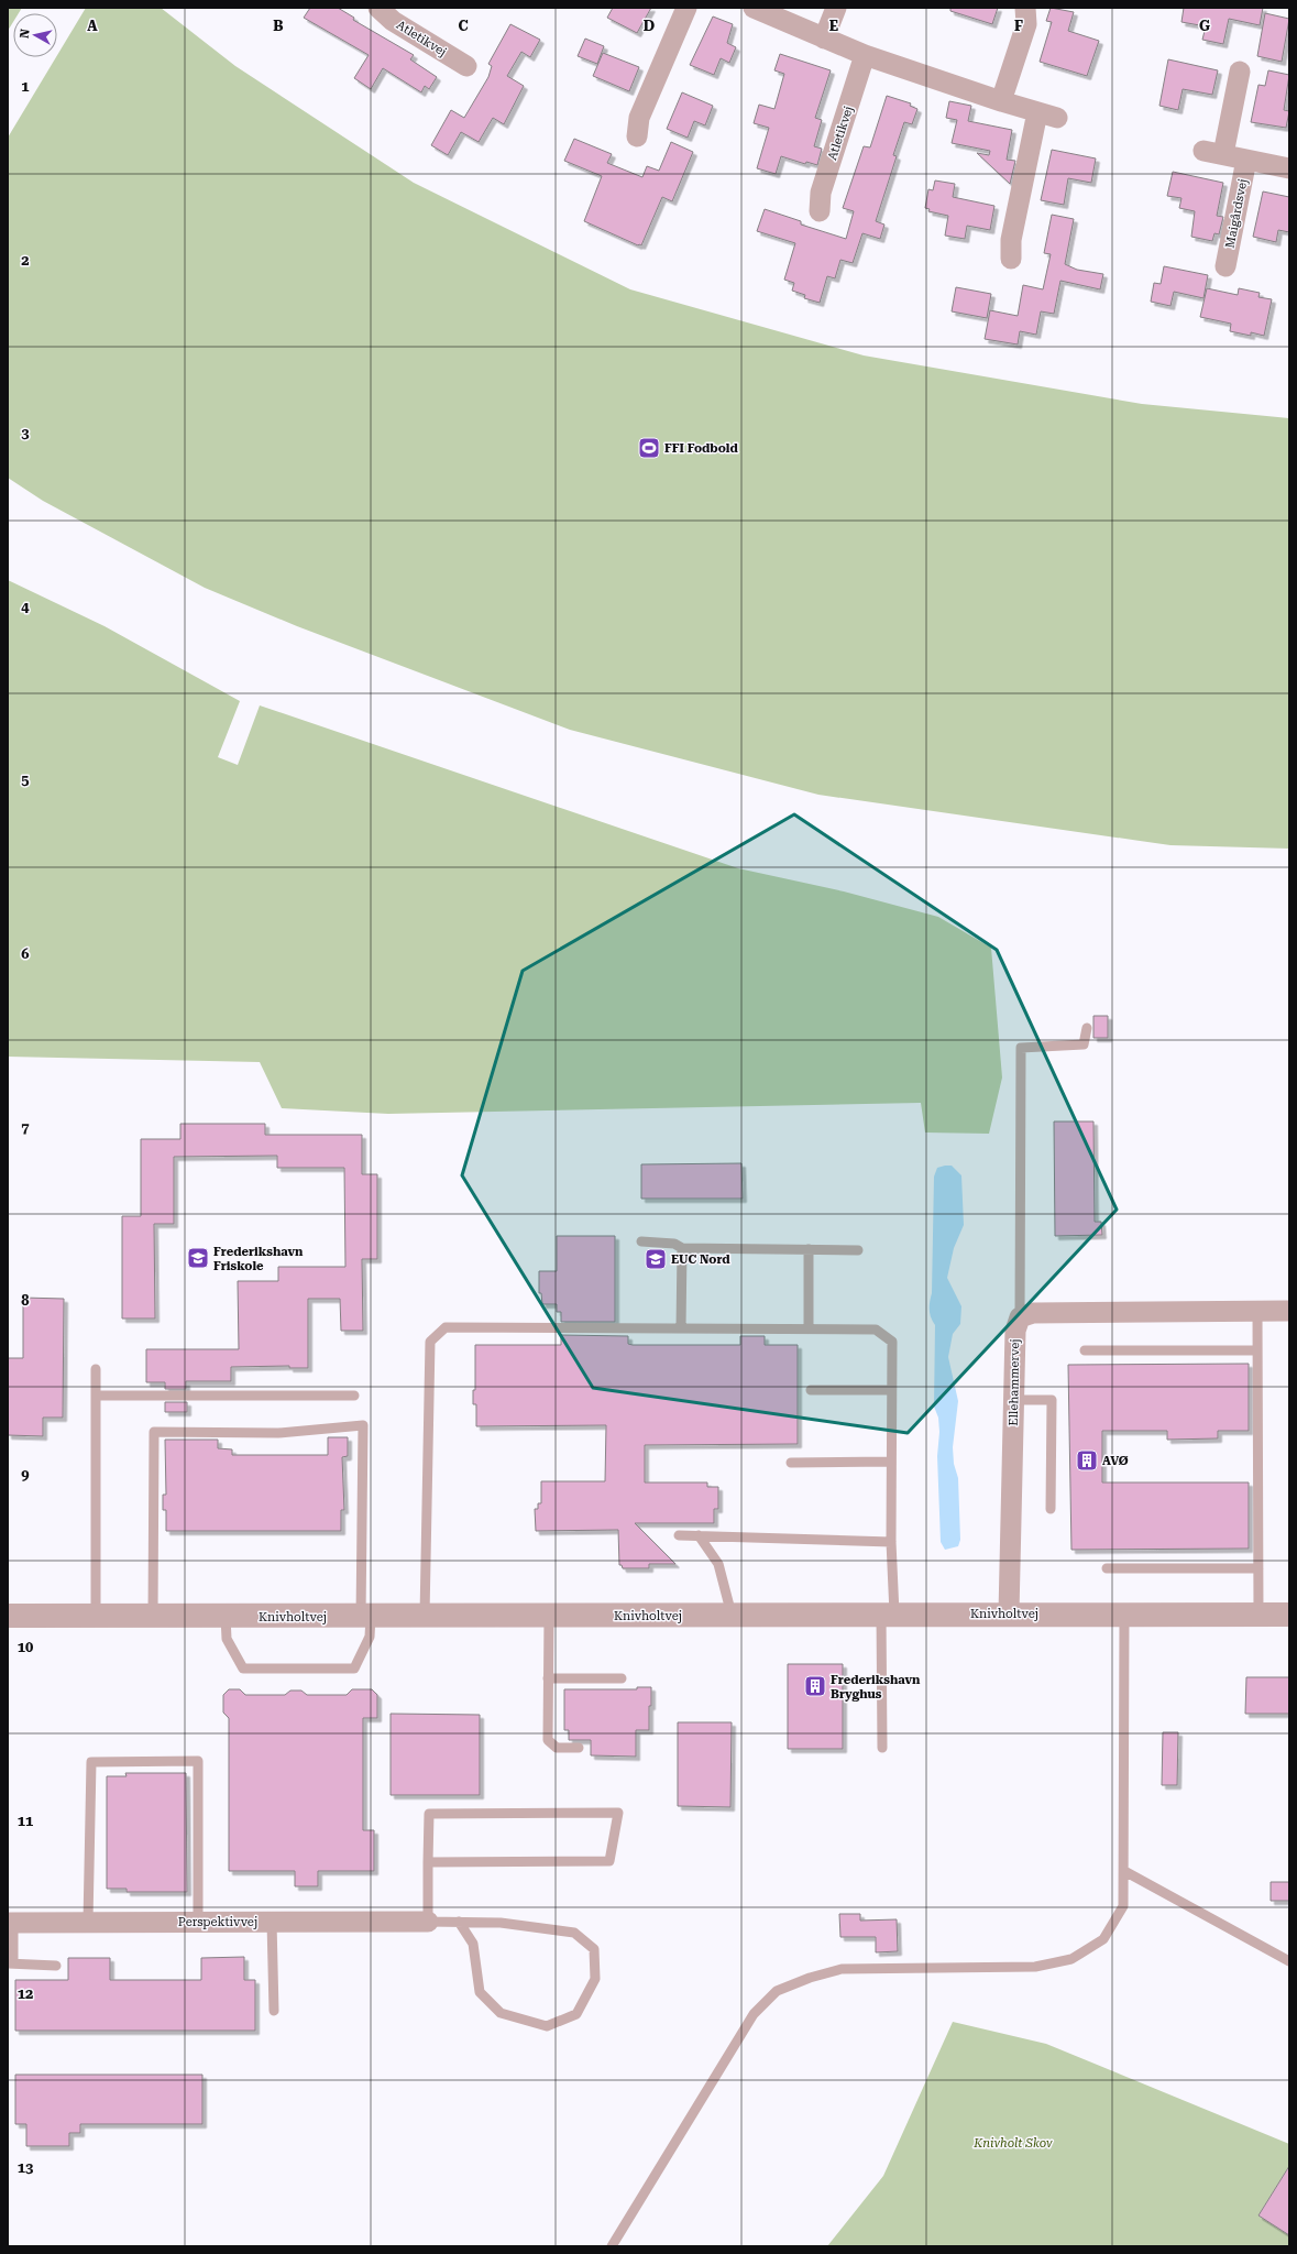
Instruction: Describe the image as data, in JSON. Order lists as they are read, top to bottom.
{
  "streets": {
    "street": [
      "Atletikvej",
      "Maigårdsvej",
      "Ellehammervej",
      "Knivholtvej",
      "Perspektivvej"
    ]
  },
  "crossings": [
    ["Ellehammervej", "Knivholtvej"]
  ],
  "parks": ["Knivholt Skov"],
  "places": {
    "sports": ["FFI Fodbold"],
    "school or university": ["Frederikshavn Friskole", "EUC Nord"],
    "building": ["AVØ", "Frederikshavn Bryghus"]
  },
  "north": "left",
  "grid": {
    "columns": [
      "A",
      "B",
      "C",
      "D",
      "E",
      "F",
      "G"
    ],
    "rows": [
      "1",
      "2",
      "3",
      "4",
      "5",
      "6",
      "7",
      "8",
      "9",
      "10",
      "11",
      "12",
      "13"
    ]
  }
}
